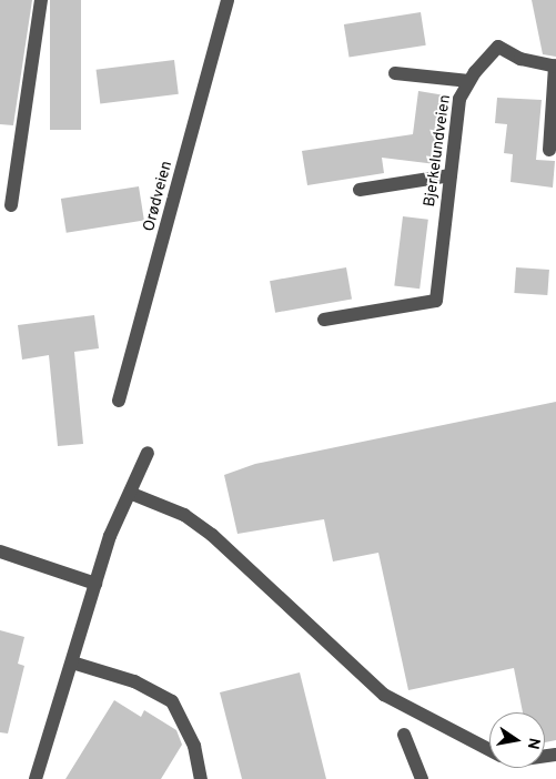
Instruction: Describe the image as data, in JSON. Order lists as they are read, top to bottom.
{
  "streets": {
    "street": ["Bjerkelundveien", "Orødveien"]
  },
  "north": "right"
}
